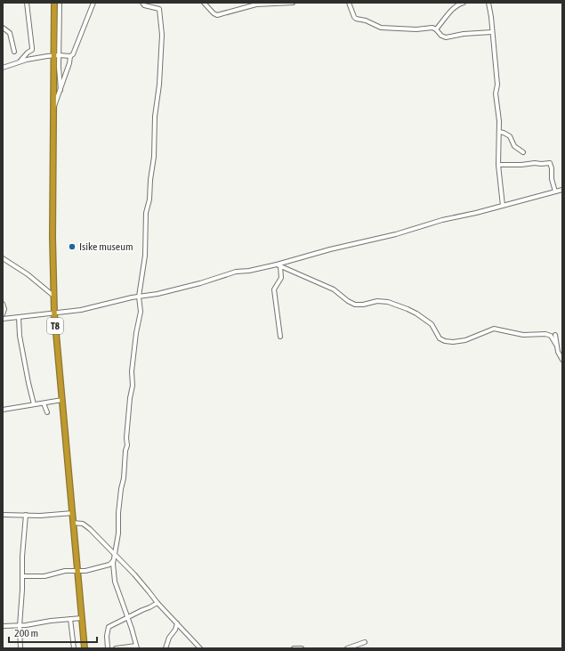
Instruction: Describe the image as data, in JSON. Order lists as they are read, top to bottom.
{
  "streets": {
    "highway": ["T8"]
  },
  "places": ["Isike museum"],
  "scale_bar": "200 m"
}
